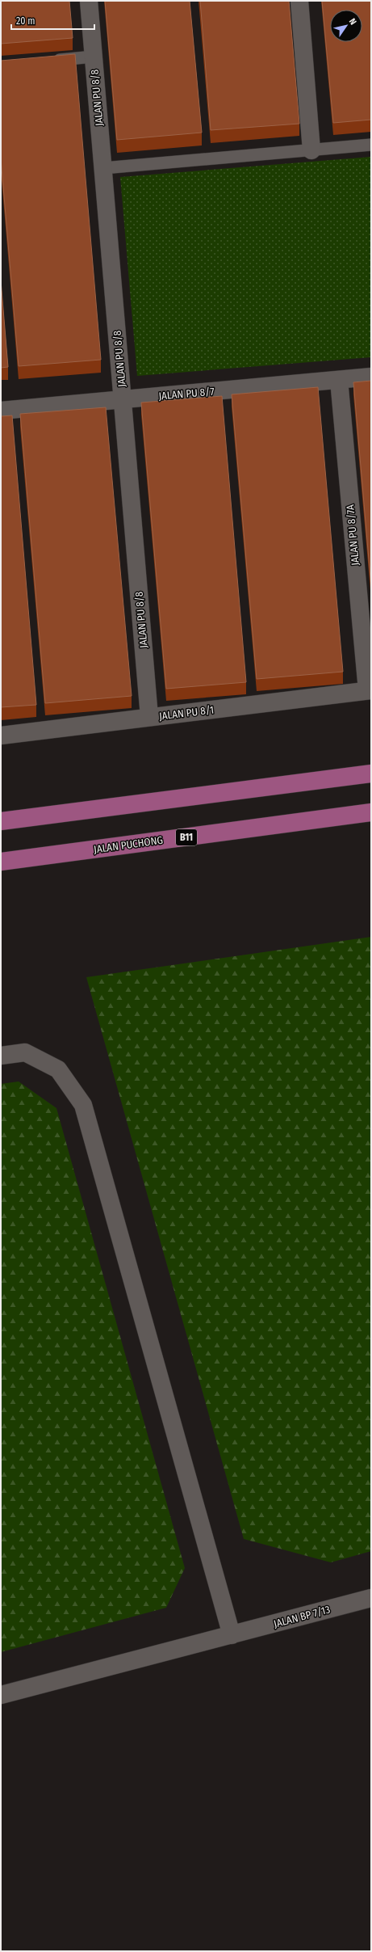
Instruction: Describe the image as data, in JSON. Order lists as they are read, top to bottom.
{
  "streets": {
    "main road": ["B11", "JALAN PUCHONG"],
    "street": [
      "JALAN PU 8/8",
      "JALAN PU 8/7",
      "JALAN PU 8/7A",
      "JALAN PU 8/1",
      "JALAN BP 7/13"
    ]
  },
  "crossings": [
    ["JALAN PU 8/8", "JALAN PU 8/7"],
    ["JALAN PU 8/8", "JALAN PU 8/1"],
    ["JALAN PU 8/7", "JALAN PU 8/7A"],
    ["JALAN PU 8/7A", "JALAN PU 8/1"]
  ],
  "scale_bar": "20 m",
  "north": "top right"
}
